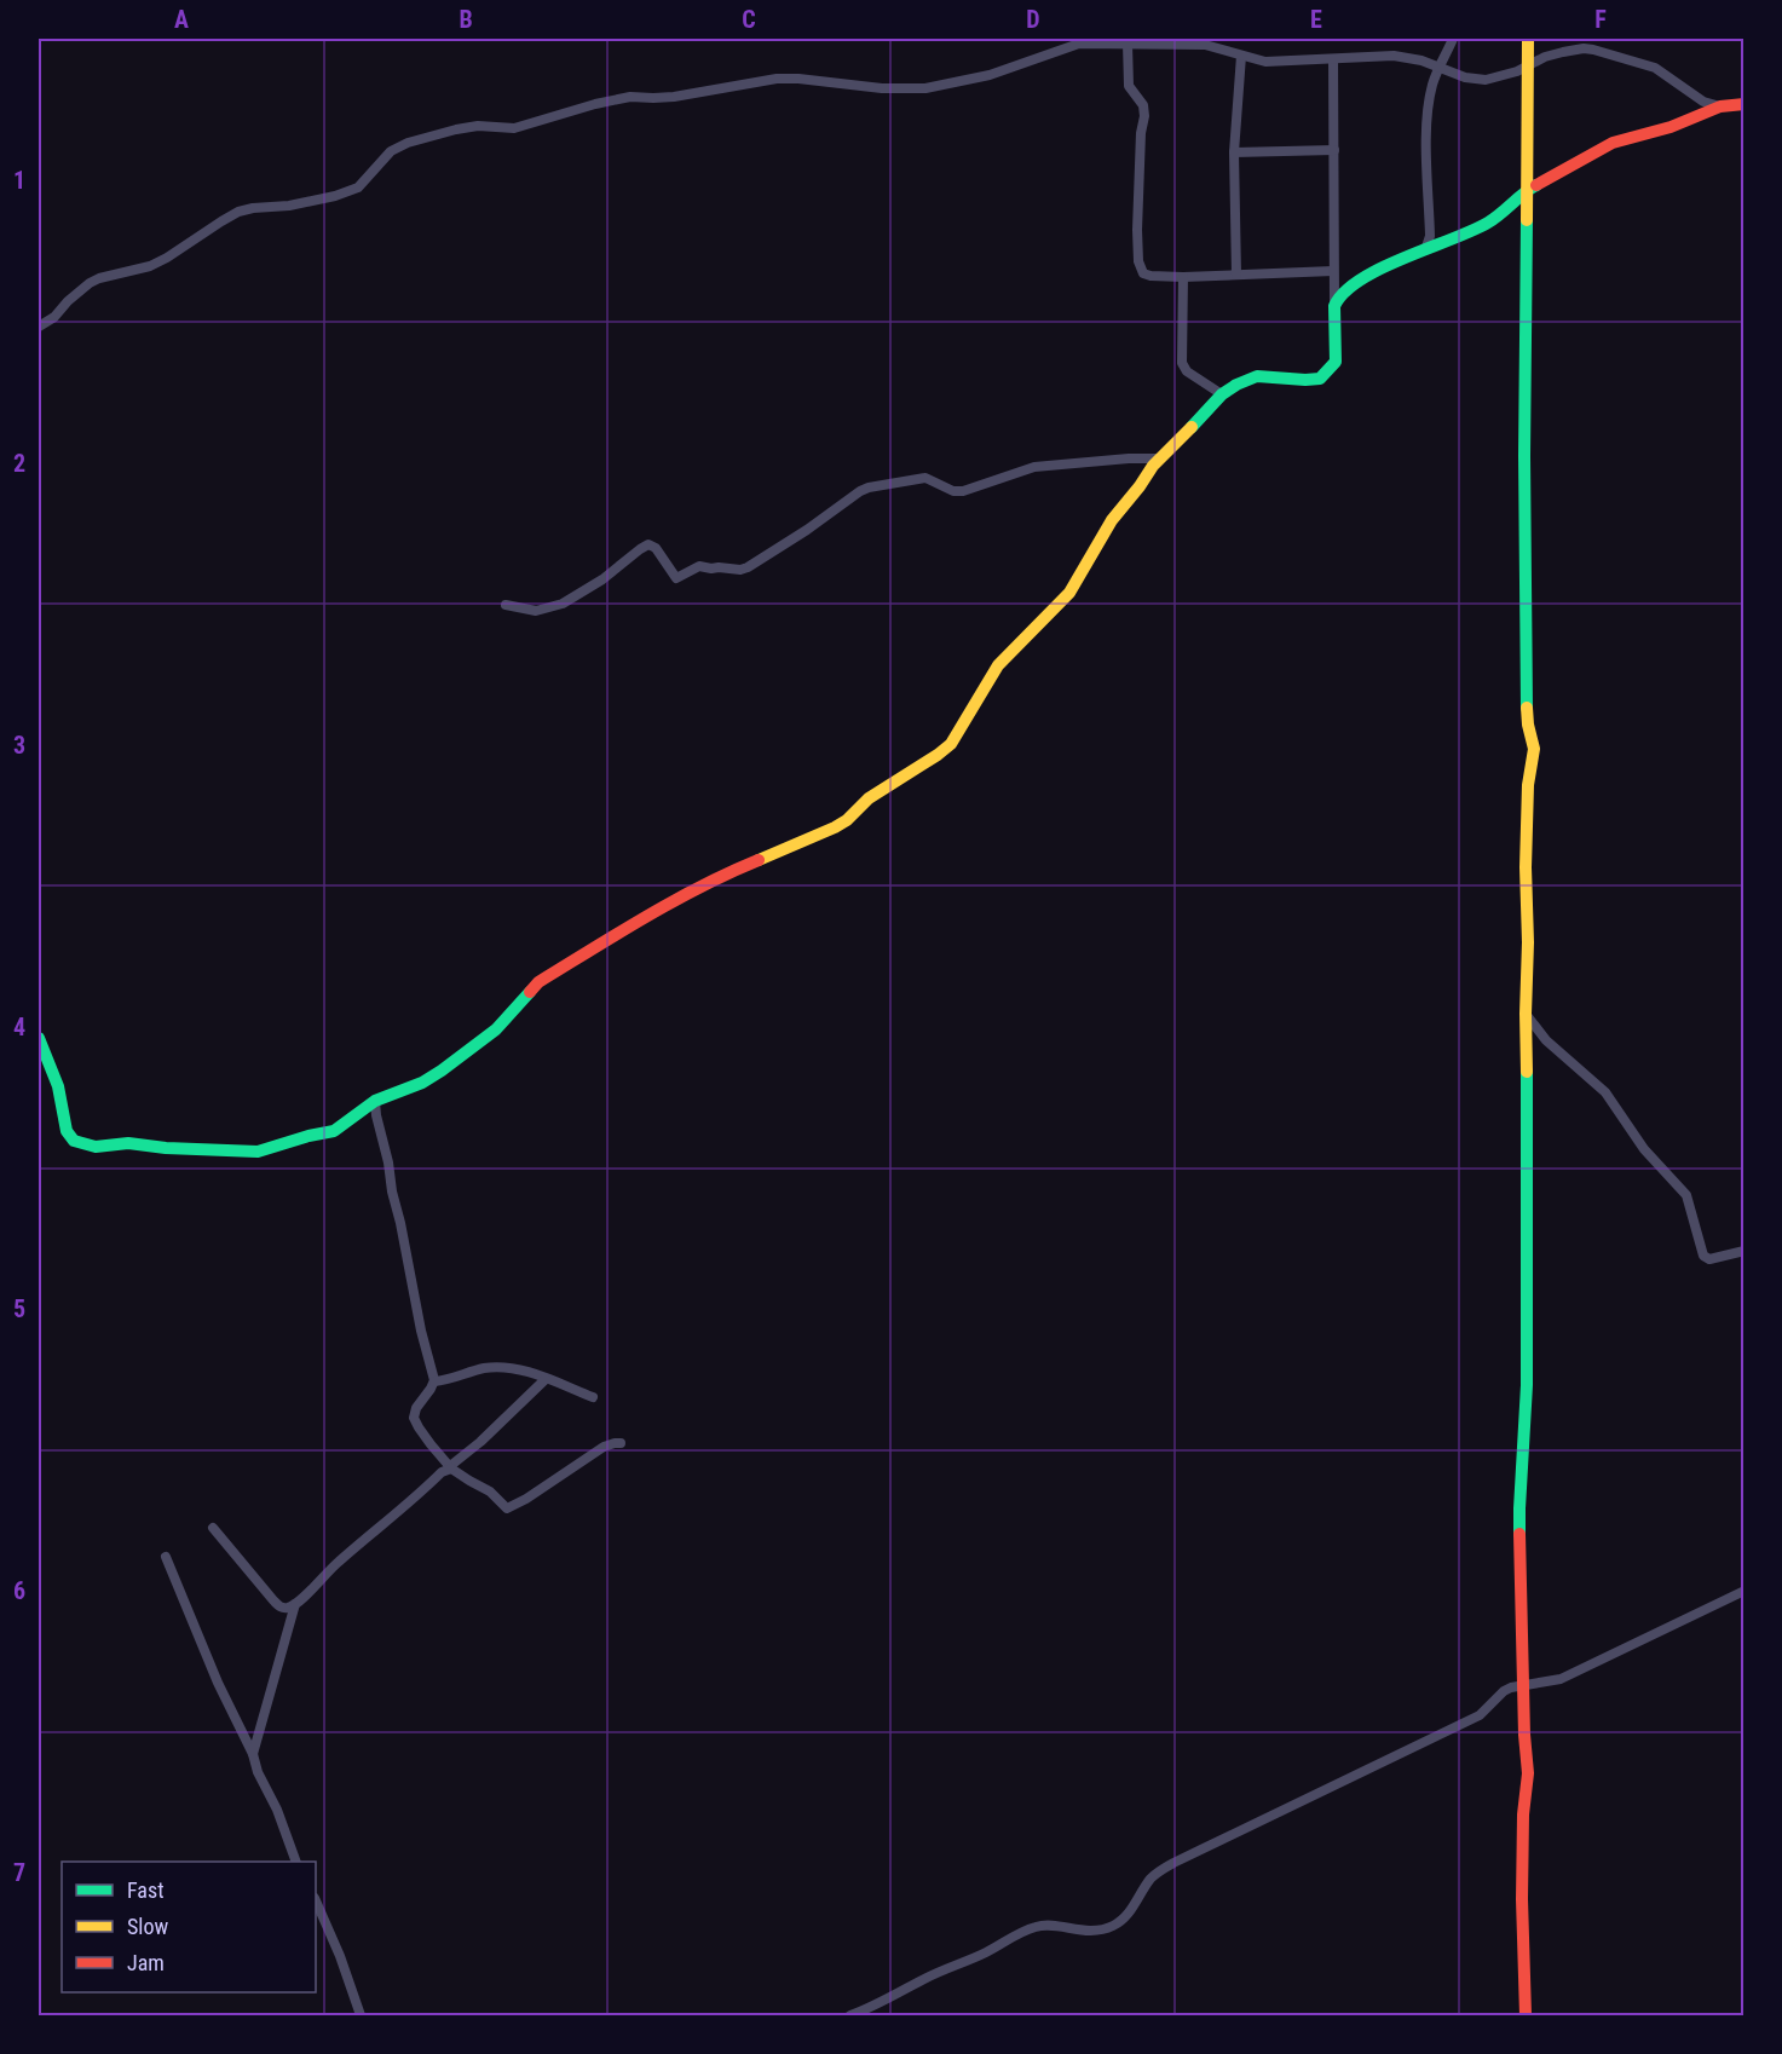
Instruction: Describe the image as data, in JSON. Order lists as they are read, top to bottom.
{
  "legend": ["Fast", "Slow", "Jam"],
  "grid": {
    "columns": [
      "A",
      "B",
      "C",
      "D",
      "E",
      "F"
    ],
    "rows": [
      "1",
      "2",
      "3",
      "4",
      "5",
      "6",
      "7"
    ]
  }
}
